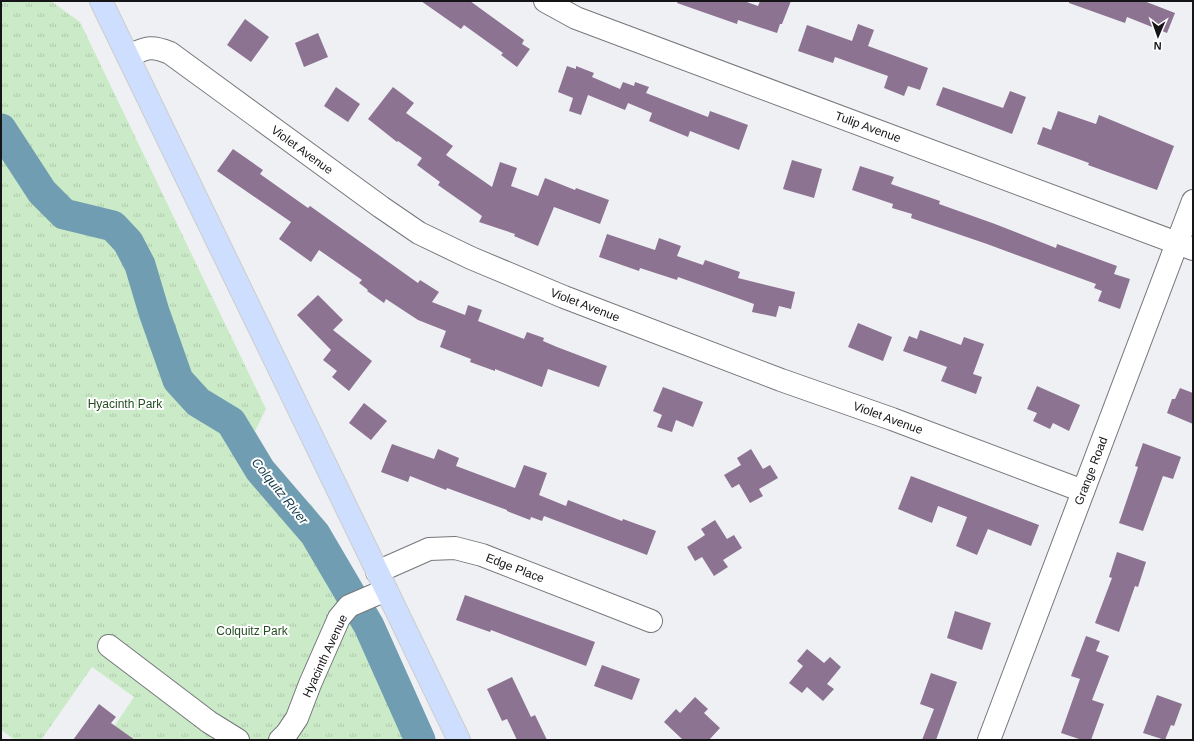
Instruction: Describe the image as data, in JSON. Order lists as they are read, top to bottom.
{
  "streets": {
    "street": [
      "Tulip Avenue",
      "Violet Avenue",
      "Grange Road",
      "Edge Place",
      "Hyacinth Avenue"
    ]
  },
  "crossings": [
    ["Tulip Avenue", "Grange Road"],
    ["Violet Avenue", "Grange Road"],
    ["Edge Place", "Hyacinth Avenue"]
  ],
  "water": ["Colquitz River"],
  "parks": ["Hyacinth Park", "Colquitz Park"],
  "north": "bottom"
}
